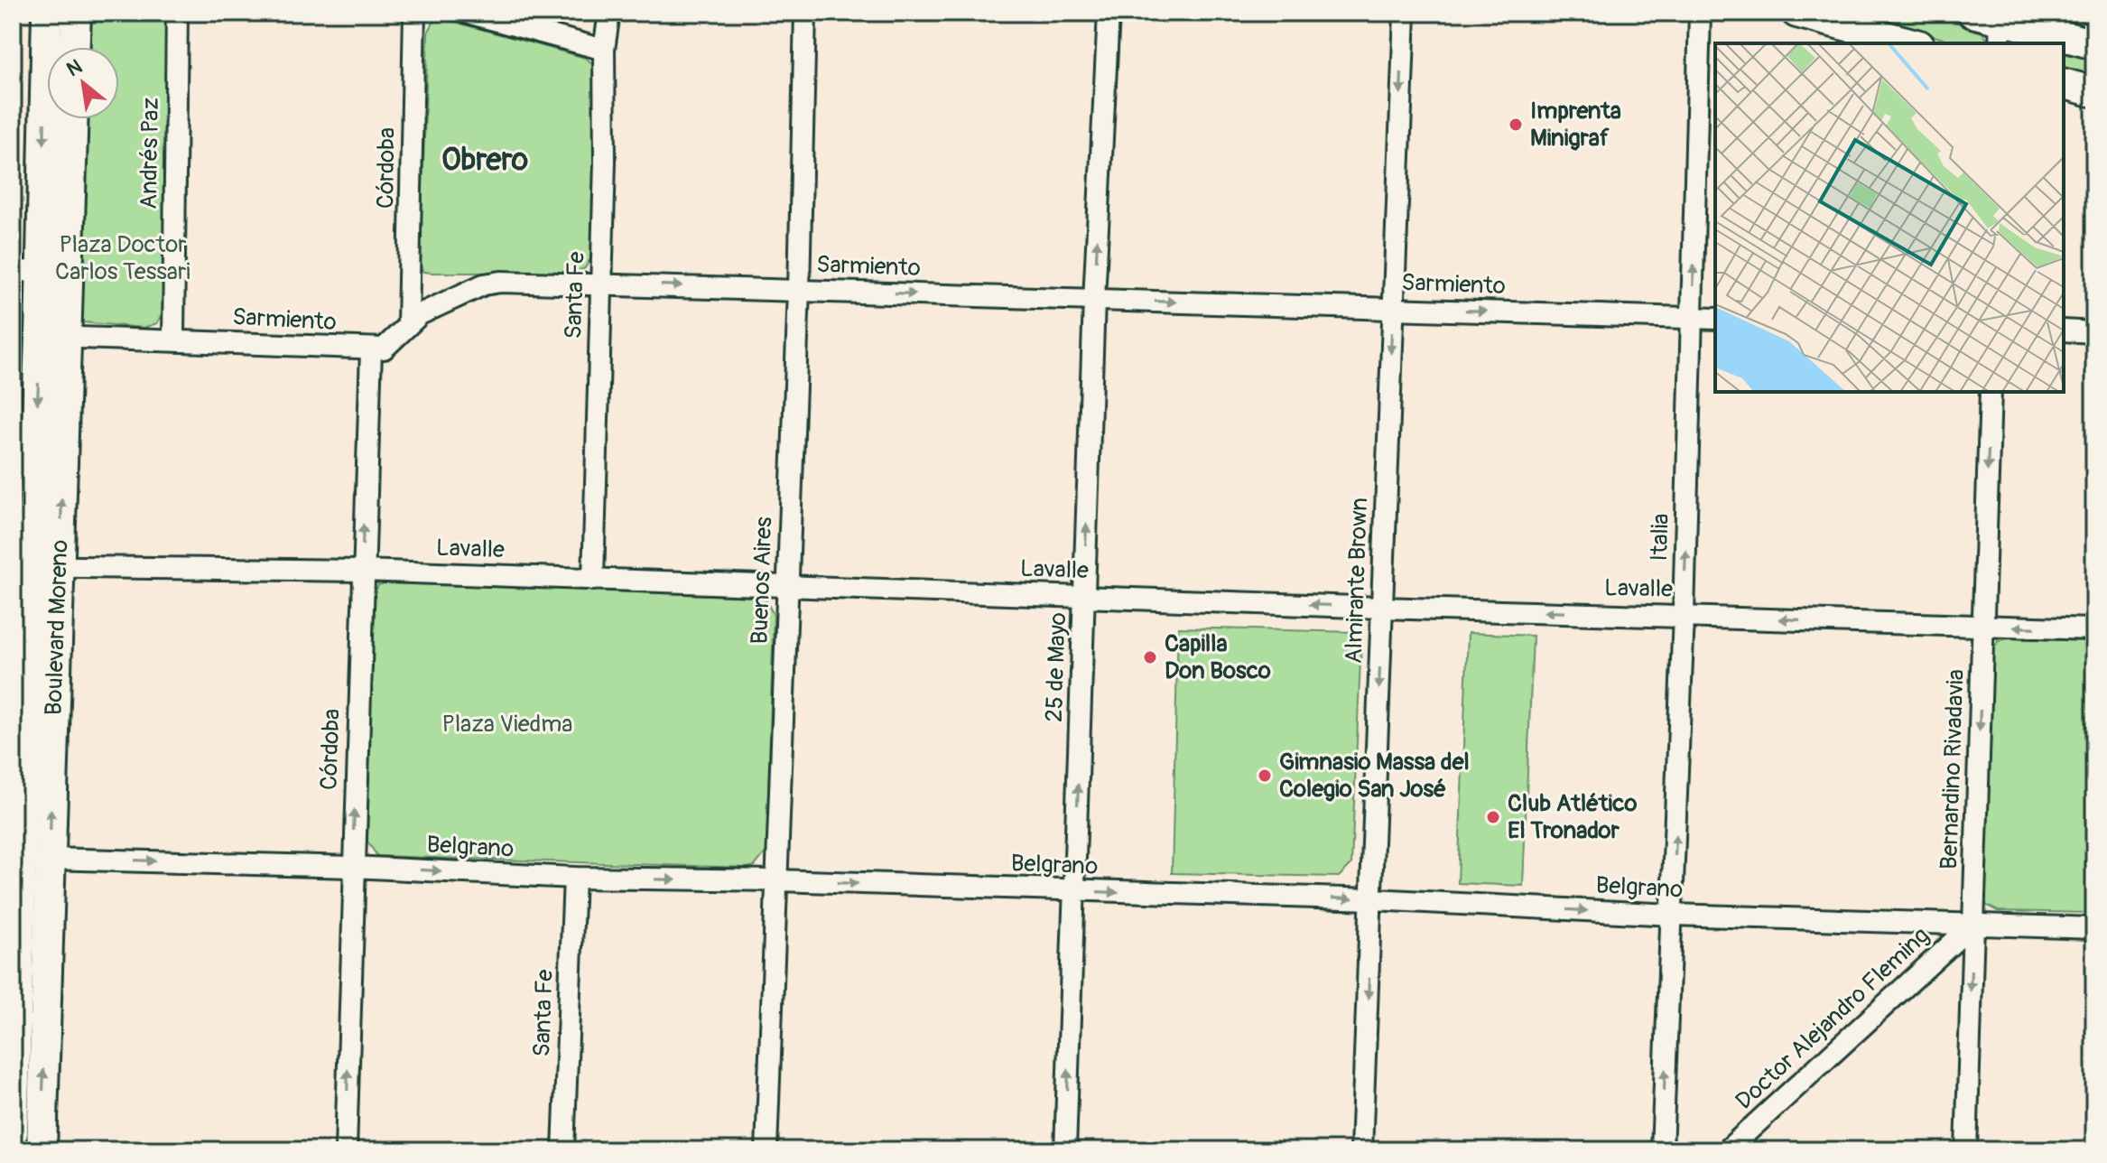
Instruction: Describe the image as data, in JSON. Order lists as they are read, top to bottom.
{
  "streets": {
    "main road": ["Boulevard Moreno"],
    "street": [
      "Andrés Paz",
      "Córdoba",
      "Sarmiento",
      "Santa Fe",
      "Italia",
      "Lavalle",
      "Buenos Aires",
      "Almirante Brown",
      "25 de Mayo",
      "Bernardino Rivadavia",
      "Belgrano",
      "Doctor Alejandro Fleming"
    ]
  },
  "crossings": [
    ["Andrés Paz", "Sarmiento"],
    ["Córdoba", "Sarmiento"],
    ["Córdoba", "Lavalle"],
    ["Córdoba", "Belgrano"],
    ["Sarmiento", "Santa Fe"],
    ["Sarmiento", "Italia"],
    ["Sarmiento", "Buenos Aires"],
    ["Sarmiento", "Almirante Brown"],
    ["Sarmiento", "Boulevard Moreno"],
    ["Sarmiento", "25 de Mayo"],
    ["Santa Fe", "Lavalle"],
    ["Santa Fe", "Belgrano"],
    ["Italia", "Lavalle"],
    ["Italia", "Belgrano"],
    ["Lavalle", "Buenos Aires"],
    ["Lavalle", "Almirante Brown"],
    ["Lavalle", "Boulevard Moreno"],
    ["Lavalle", "25 de Mayo"],
    ["Lavalle", "Bernardino Rivadavia"],
    ["Buenos Aires", "Belgrano"],
    ["Almirante Brown", "Belgrano"],
    ["Boulevard Moreno", "Belgrano"],
    ["25 de Mayo", "Belgrano"],
    ["Bernardino Rivadavia", "Belgrano"],
    ["Bernardino Rivadavia", "Doctor Alejandro Fleming"],
    ["Belgrano", "Doctor Alejandro Fleming"]
  ],
  "one_way": [
    "Córdoba",
    "Sarmiento",
    "Italia",
    "Lavalle",
    "Almirante Brown",
    "25 de Mayo",
    "Bernardino Rivadavia",
    "Belgrano"
  ],
  "districts": ["Obrero"],
  "parks": ["Plaza Doctor Carlos Tessari", "Plaza Viedma"],
  "places": [
    "Imprenta Minigraf",
    "Capilla Don Bosco",
    "Gimnasio Massa del Colegio San José",
    "Club Atlético El Tronador"
  ],
  "north": "top left"
}
